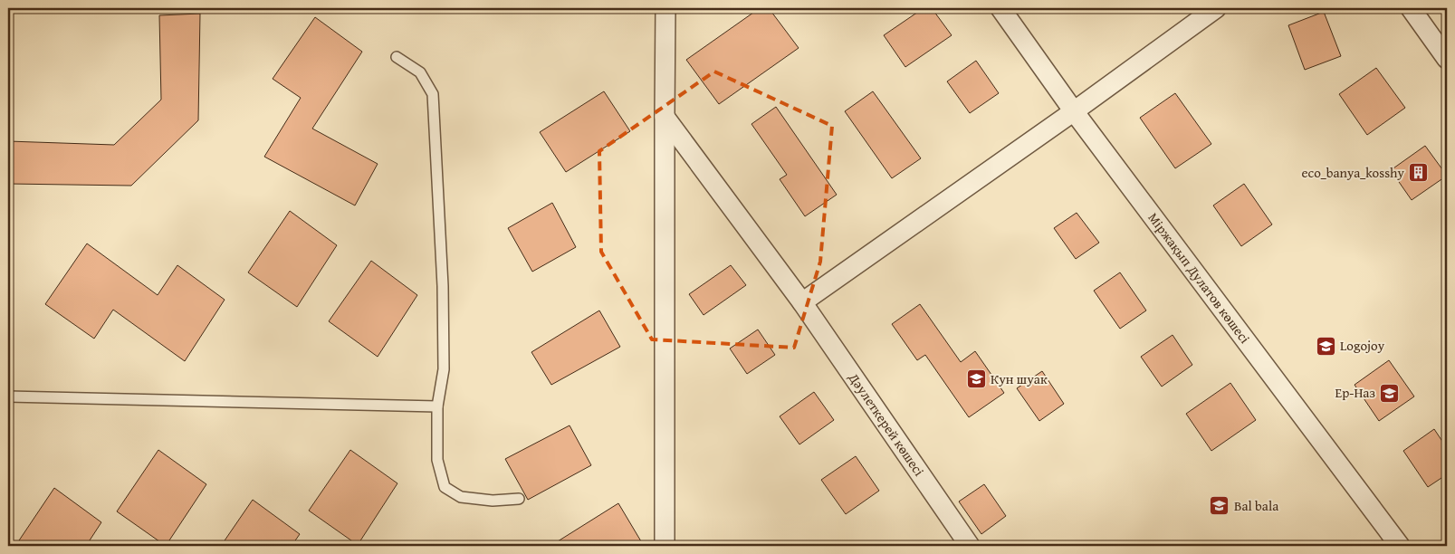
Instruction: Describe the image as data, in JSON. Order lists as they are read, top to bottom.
{
  "streets": {
    "street": ["Міржақып Дулатов көшесі", "Дәулеткерей көшесі"]
  },
  "places": {
    "building": ["eco_banya_kosshy"],
    "school or university": [
      "Logojoy",
      "Кун шуак",
      "Ер-Наз",
      "Bal bala"
    ]
  }
}
